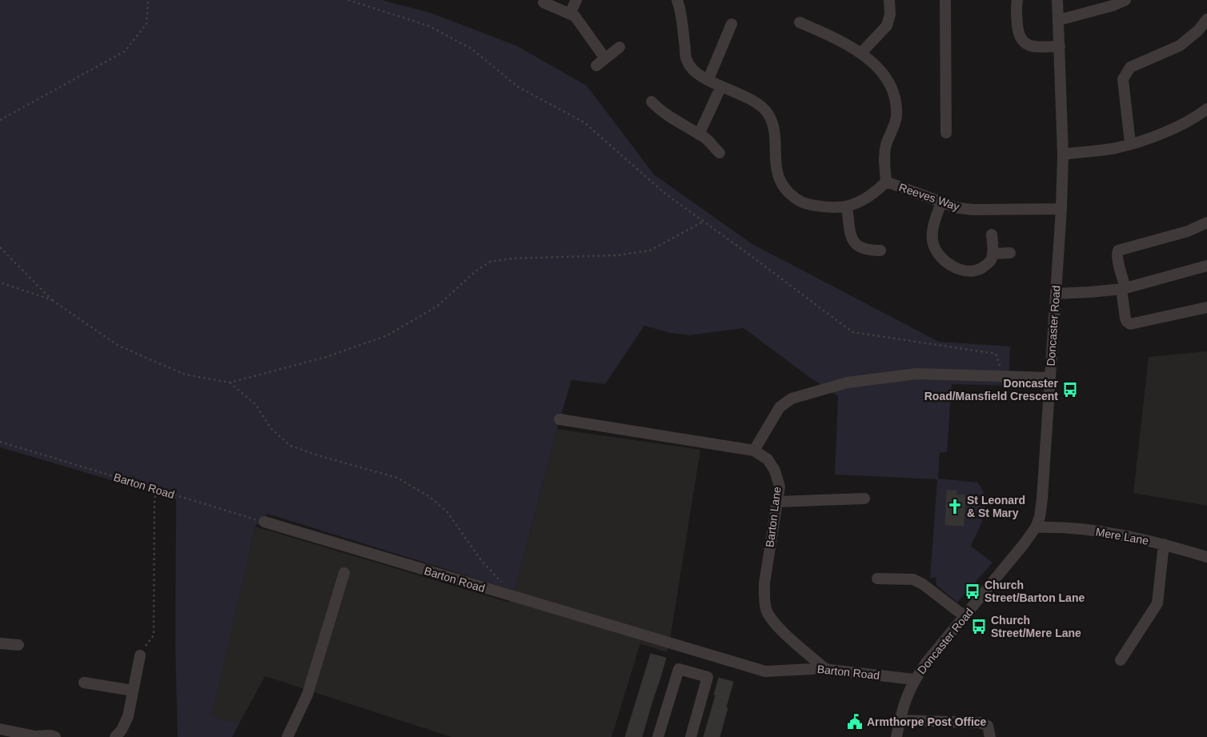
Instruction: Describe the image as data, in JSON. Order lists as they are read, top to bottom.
{
  "streets": {
    "street": [
      "Reeves Way",
      "Doncaster Road",
      "Barton Road",
      "Barton Lane",
      "Mere Lane"
    ]
  },
  "crossings": [
    ["Reeves Way", "Doncaster Road"],
    ["Doncaster Road", "Barton Road"],
    ["Doncaster Road", "Mere Lane"],
    ["Barton Road", "Barton Lane"]
  ],
  "places": {
    "bus stop": ["Doncaster Road/Mansfield Crescent", "Church Street/Barton Lane", "Church Street/Mere Lane"],
    "church": ["St Leonard & St Mary"],
    "public building": ["Armthorpe Post Office"]
  }
}
